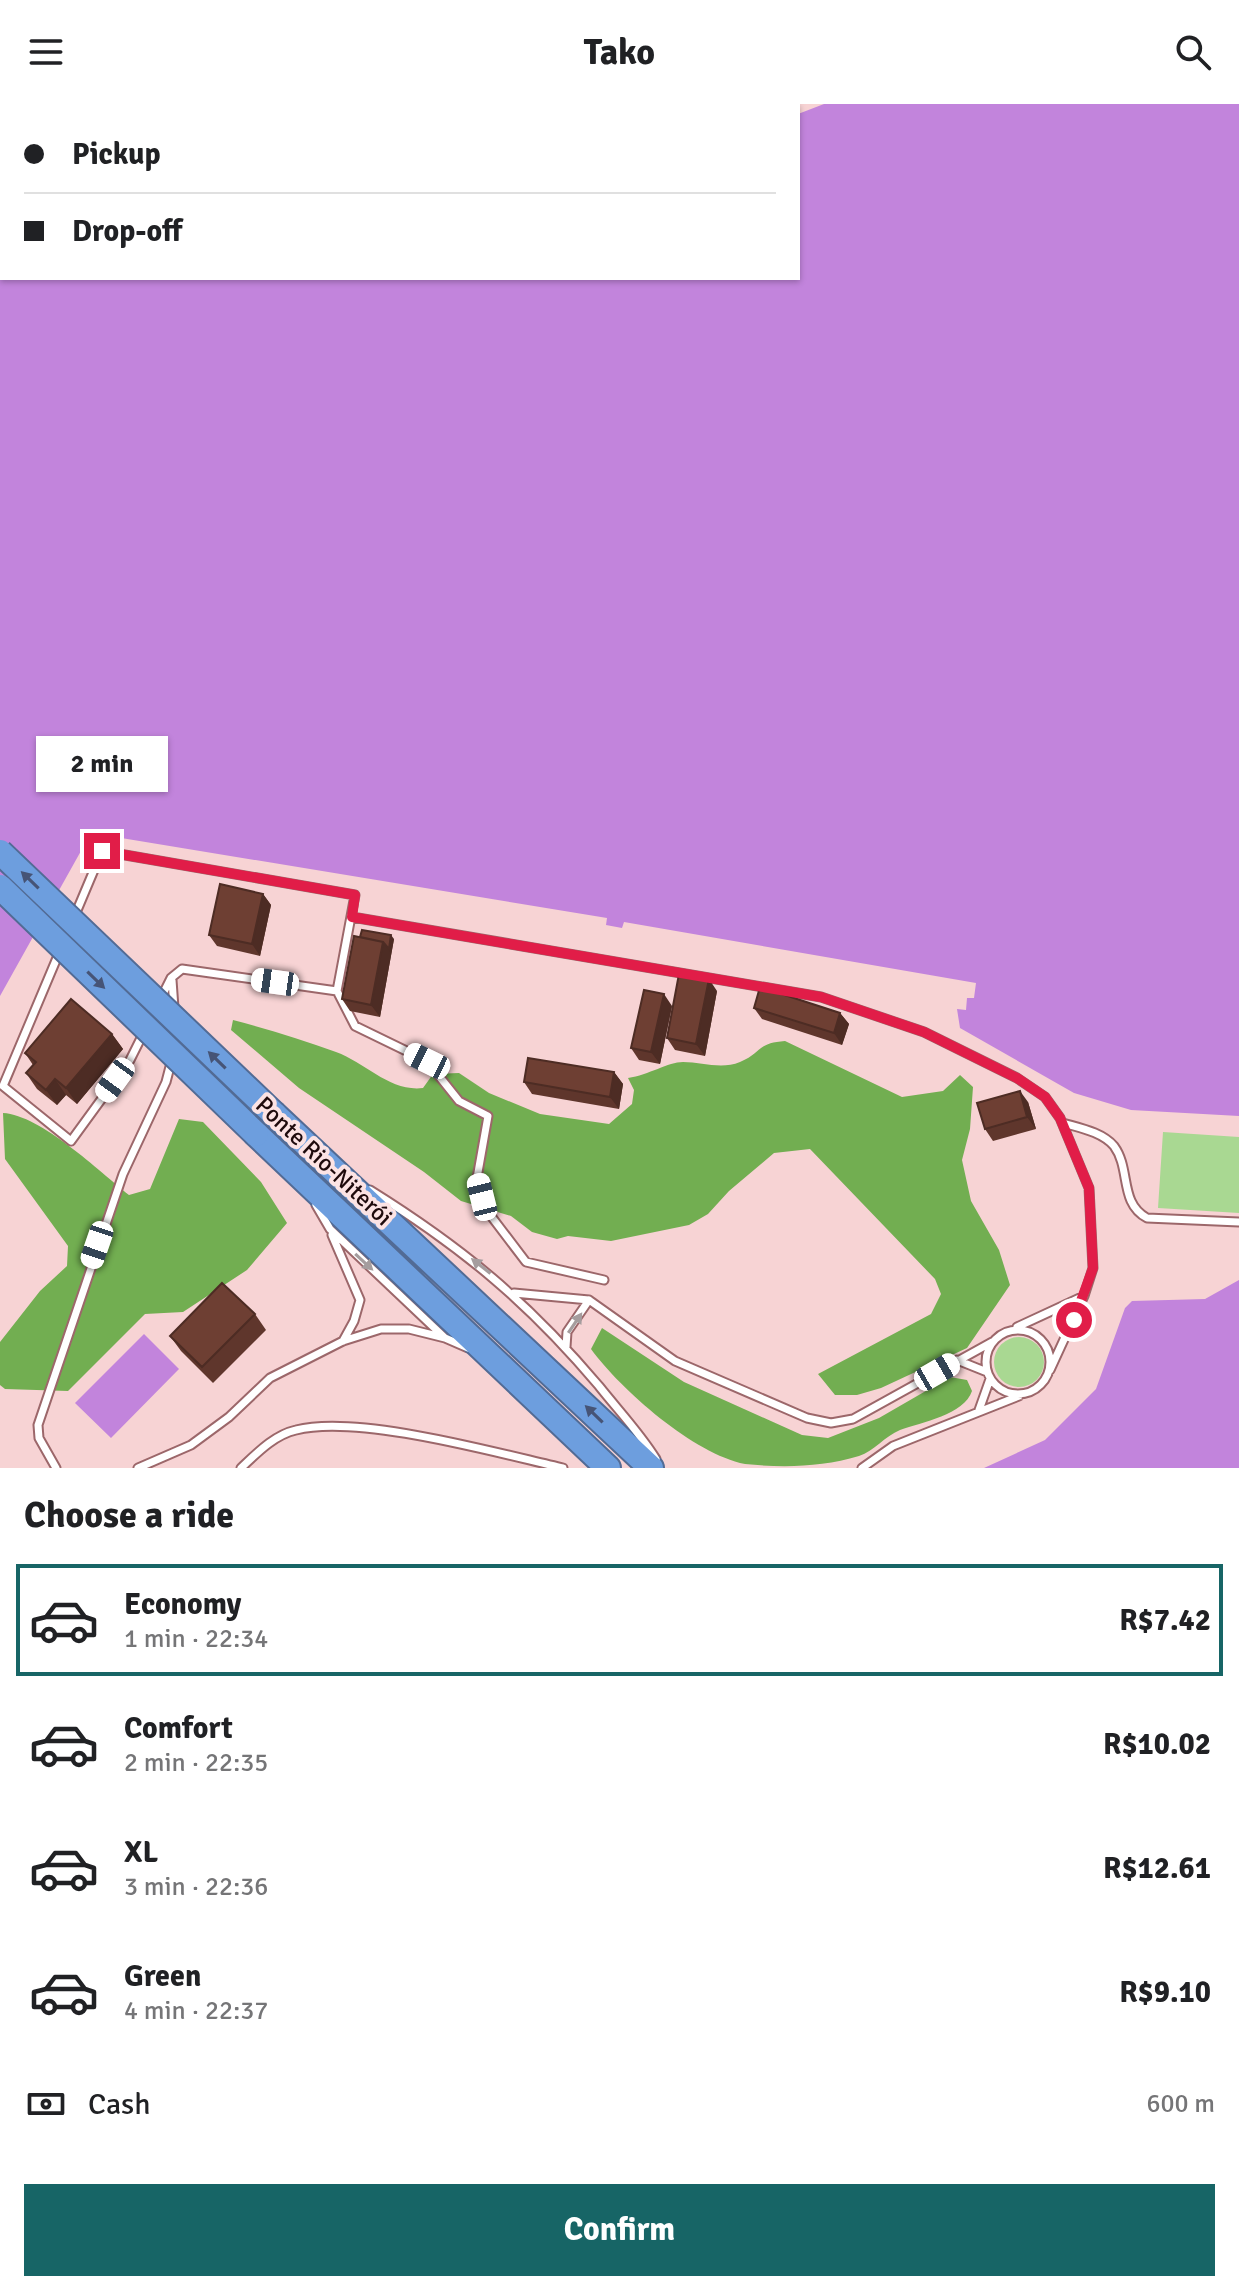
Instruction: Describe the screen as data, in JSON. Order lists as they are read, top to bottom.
{
  "streets": {
    "highway": ["Ponte Rio-Niterói"]
  },
  "page": {
    "header": "Tako",
    "banner": ["Pickup", "Drop-off"],
    "bubble": "2 min",
    "heading": "Choose a ride",
    "list": [
      {
        "name": "Economy",
        "note": "1 min · 22:34",
        "value": "R$7.42"
      },
      {
        "name": "Comfort",
        "note": "2 min · 22:35",
        "value": "R$10.02"
      },
      {
        "name": "XL",
        "note": "3 min · 22:36",
        "value": "R$12.61"
      },
      {
        "name": "Green",
        "note": "4 min · 22:37",
        "value": "R$9.10"
      }
    ],
    "pay": ["Cash", "600 m"],
    "buttons": "Confirm"
  }
}
